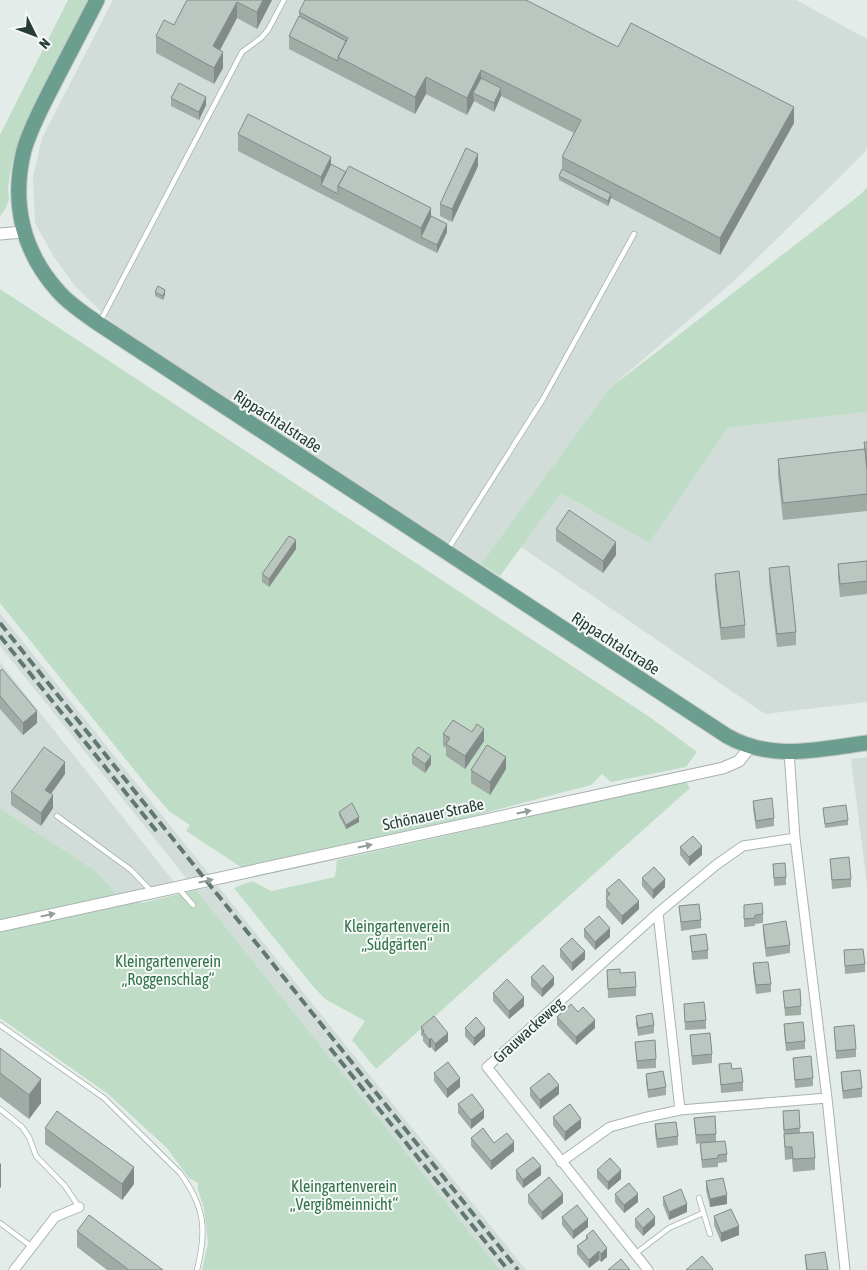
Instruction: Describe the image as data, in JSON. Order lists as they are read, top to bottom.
{
  "streets": {
    "main road": ["Rippachtalstraße"],
    "street": ["Schönauer Straße", "Grauwackeweg"]
  },
  "crossings": [
    ["Rippachtalstraße", "Schönauer Straße"]
  ],
  "one_way": ["Schönauer Straße"],
  "parks": ["Kleingartenverein „Südgärten“", "Kleingartenverein „Roggenschlag“", "Kleingartenverein „Vergißmeinnicht“"],
  "north": "bottom right"
}
